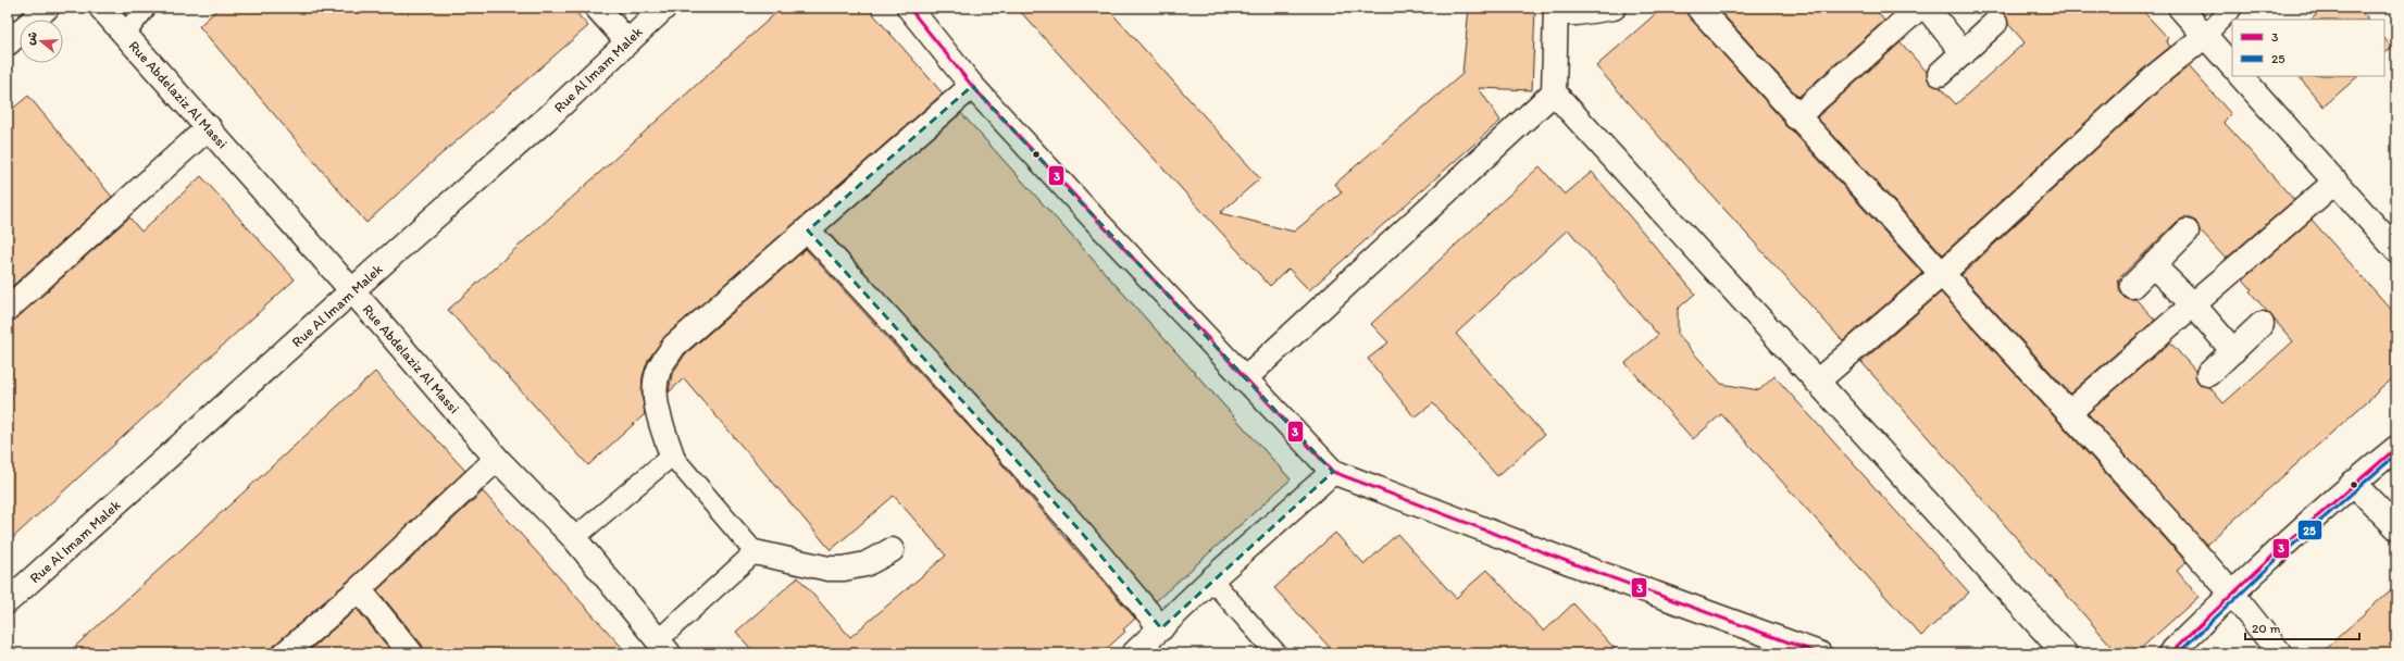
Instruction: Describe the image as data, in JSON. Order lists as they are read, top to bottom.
{
  "streets": {
    "street": ["Rue Al Imam Malek", "Rue Abdelaziz Al Massi"]
  },
  "crossings": [
    ["Rue Al Imam Malek", "Rue Abdelaziz Al Massi"]
  ],
  "lines": ["transit line 3", "transit line 25"],
  "legend": ["3", "25"],
  "scale_bar": "20 m",
  "north": "left"
}
